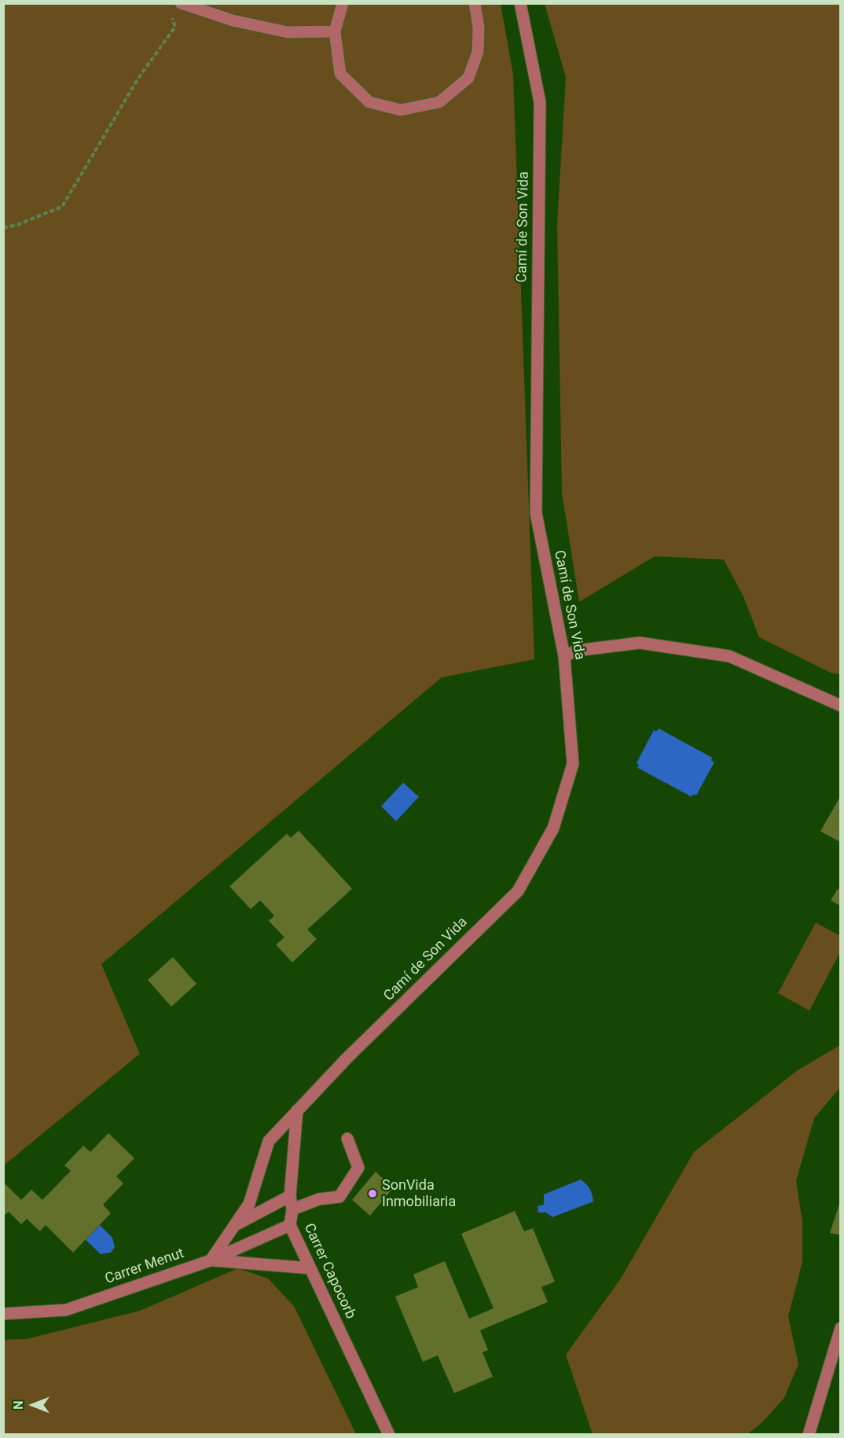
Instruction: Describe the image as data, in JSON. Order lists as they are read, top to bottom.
{
  "streets": {
    "street": ["Camí de Son Vida", "Carrer Menut", "Carrer Capocorb"]
  },
  "crossings": [
    ["Camí de Son Vida", "Carrer Menut"],
    ["Camí de Son Vida", "Carrer Capocorb"],
    ["Carrer Menut", "Carrer Capocorb"]
  ],
  "places": ["SonVida Inmobiliaria"],
  "north": "left"
}
